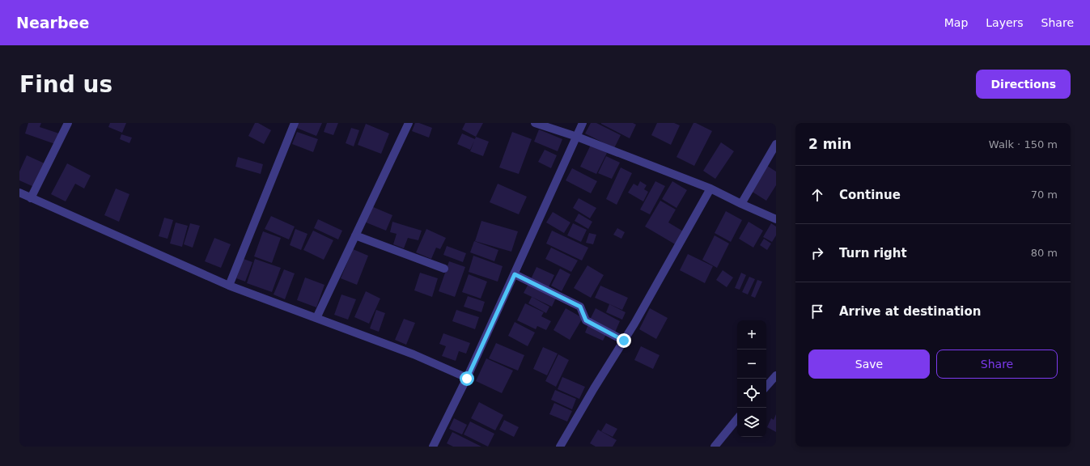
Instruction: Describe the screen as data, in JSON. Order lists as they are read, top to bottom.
{
  "page": {
    "header": "Nearbee",
    "nav": ["Map", "Layers", "Share"],
    "buttons": [
      "Directions",
      ["Save", "Share"]
    ],
    "title": "Find us",
    "heading": ["2 min", "Walk · 150 m"],
    "list": [
      ["Continue", "70 m"],
      ["Turn right", "80 m"],
      "Arrive at destination"
    ],
    "map_buttons": ["+", "−"]
  }
}
